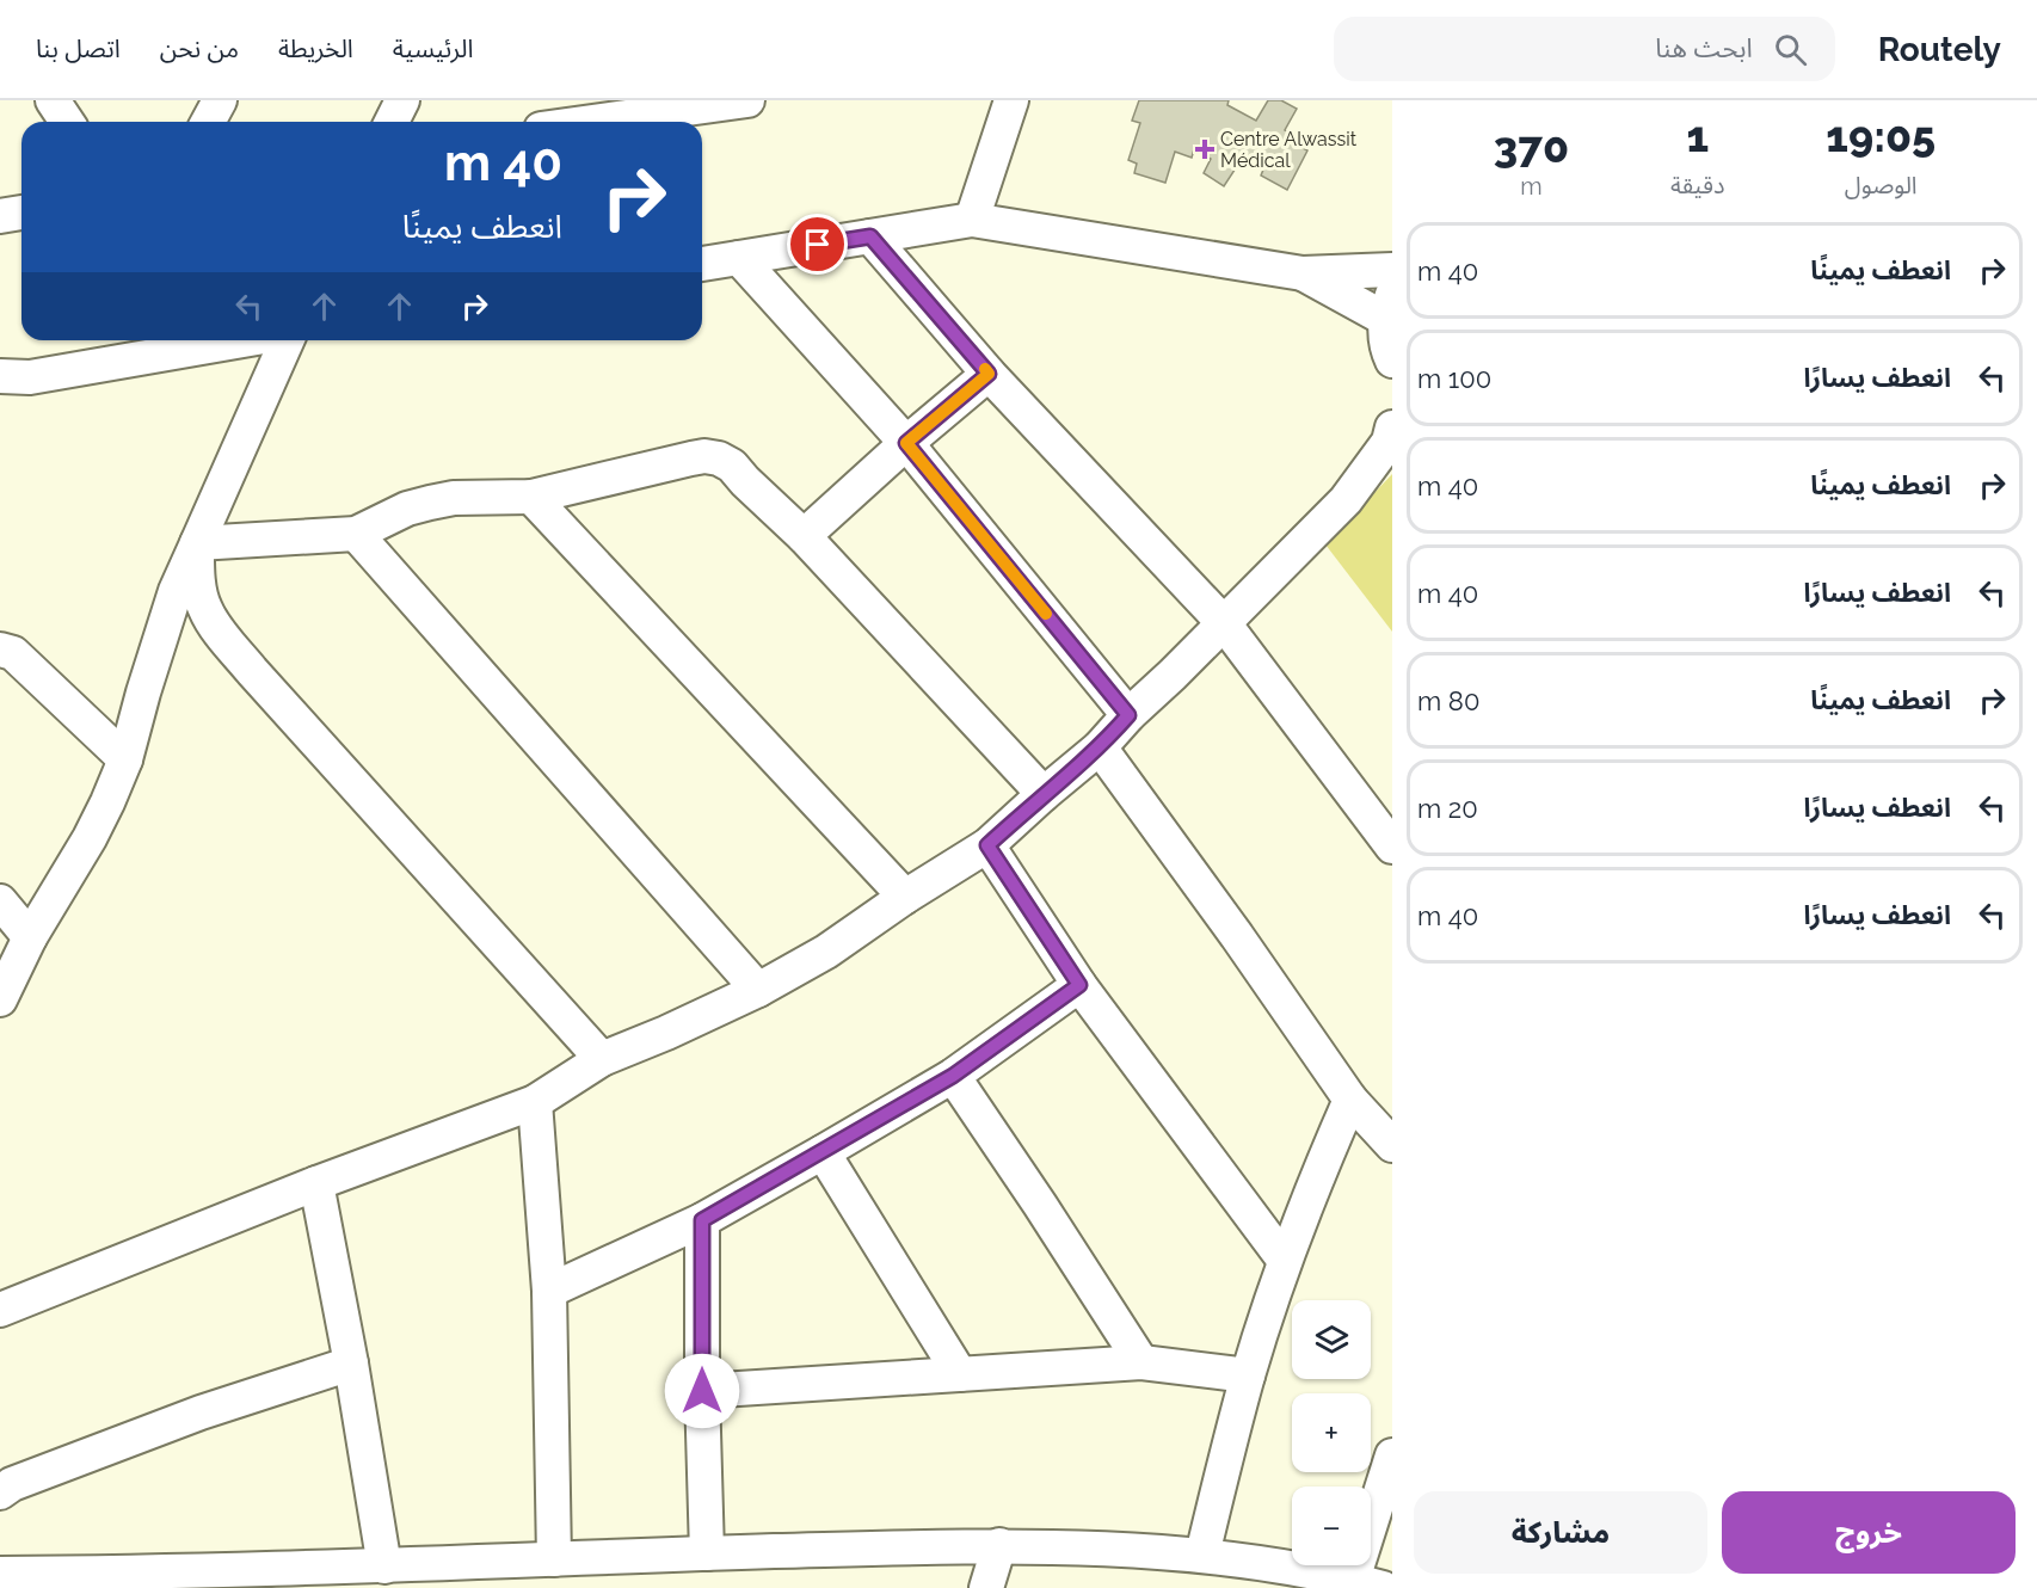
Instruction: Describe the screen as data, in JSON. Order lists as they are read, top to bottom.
{
  "places": {
    "health": ["Centre Alwassit Médical"]
  },
  "page": {
    "header": "Routely",
    "search": "ابحث هنا",
    "nav": [
      "الرئيسية",
      "الخريطة",
      "من نحن",
      "اتصل بنا"
    ],
    "eta": [
      "19:05",
      "الوصول",
      "1",
      "دقيقة",
      "370",
      "m"
    ],
    "turn": ["40 m", "انعطف يمينًا"],
    "list": [
      {
        "name": "انعطف يمينًا",
        "value": "40 m"
      },
      {
        "name": "انعطف يسارًا",
        "value": "100 m"
      },
      {
        "name": "انعطف يمينًا",
        "value": "40 m"
      },
      {
        "name": "انعطف يسارًا",
        "value": "40 m"
      },
      {
        "name": "انعطف يمينًا",
        "value": "80 m"
      },
      {
        "name": "انعطف يسارًا",
        "value": "20 m"
      },
      {
        "name": "انعطف يسارًا",
        "value": "40 m"
      }
    ],
    "map_buttons": ["+", "−"],
    "buttons": ["خروج", "مشاركة"]
  }
}
